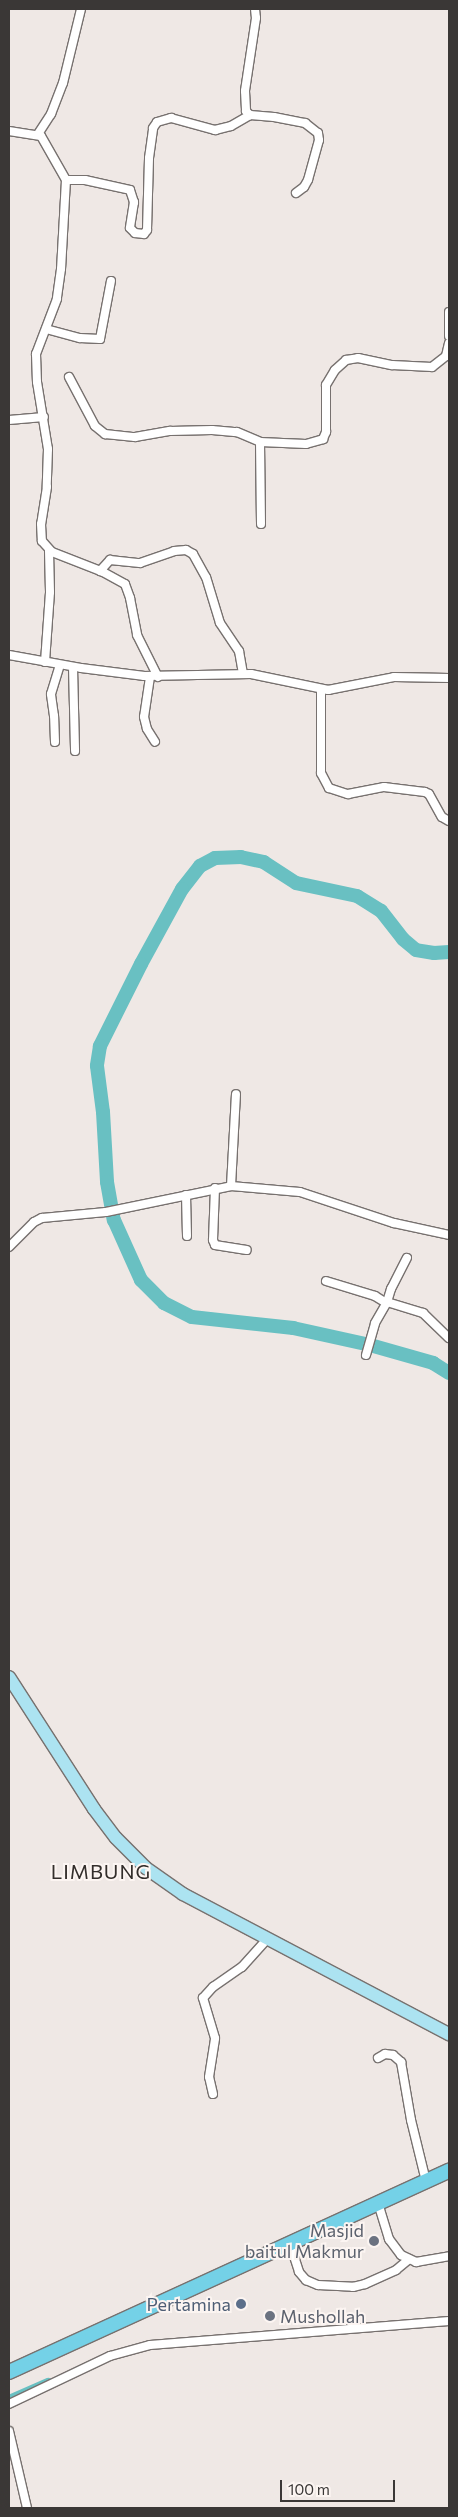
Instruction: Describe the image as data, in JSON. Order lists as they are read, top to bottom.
{
  "districts": ["LIMBUNG"],
  "places": ["Masjid baitul Makmur", "Pertamina", "Mushollah"],
  "scale_bar": "100 m"
}
